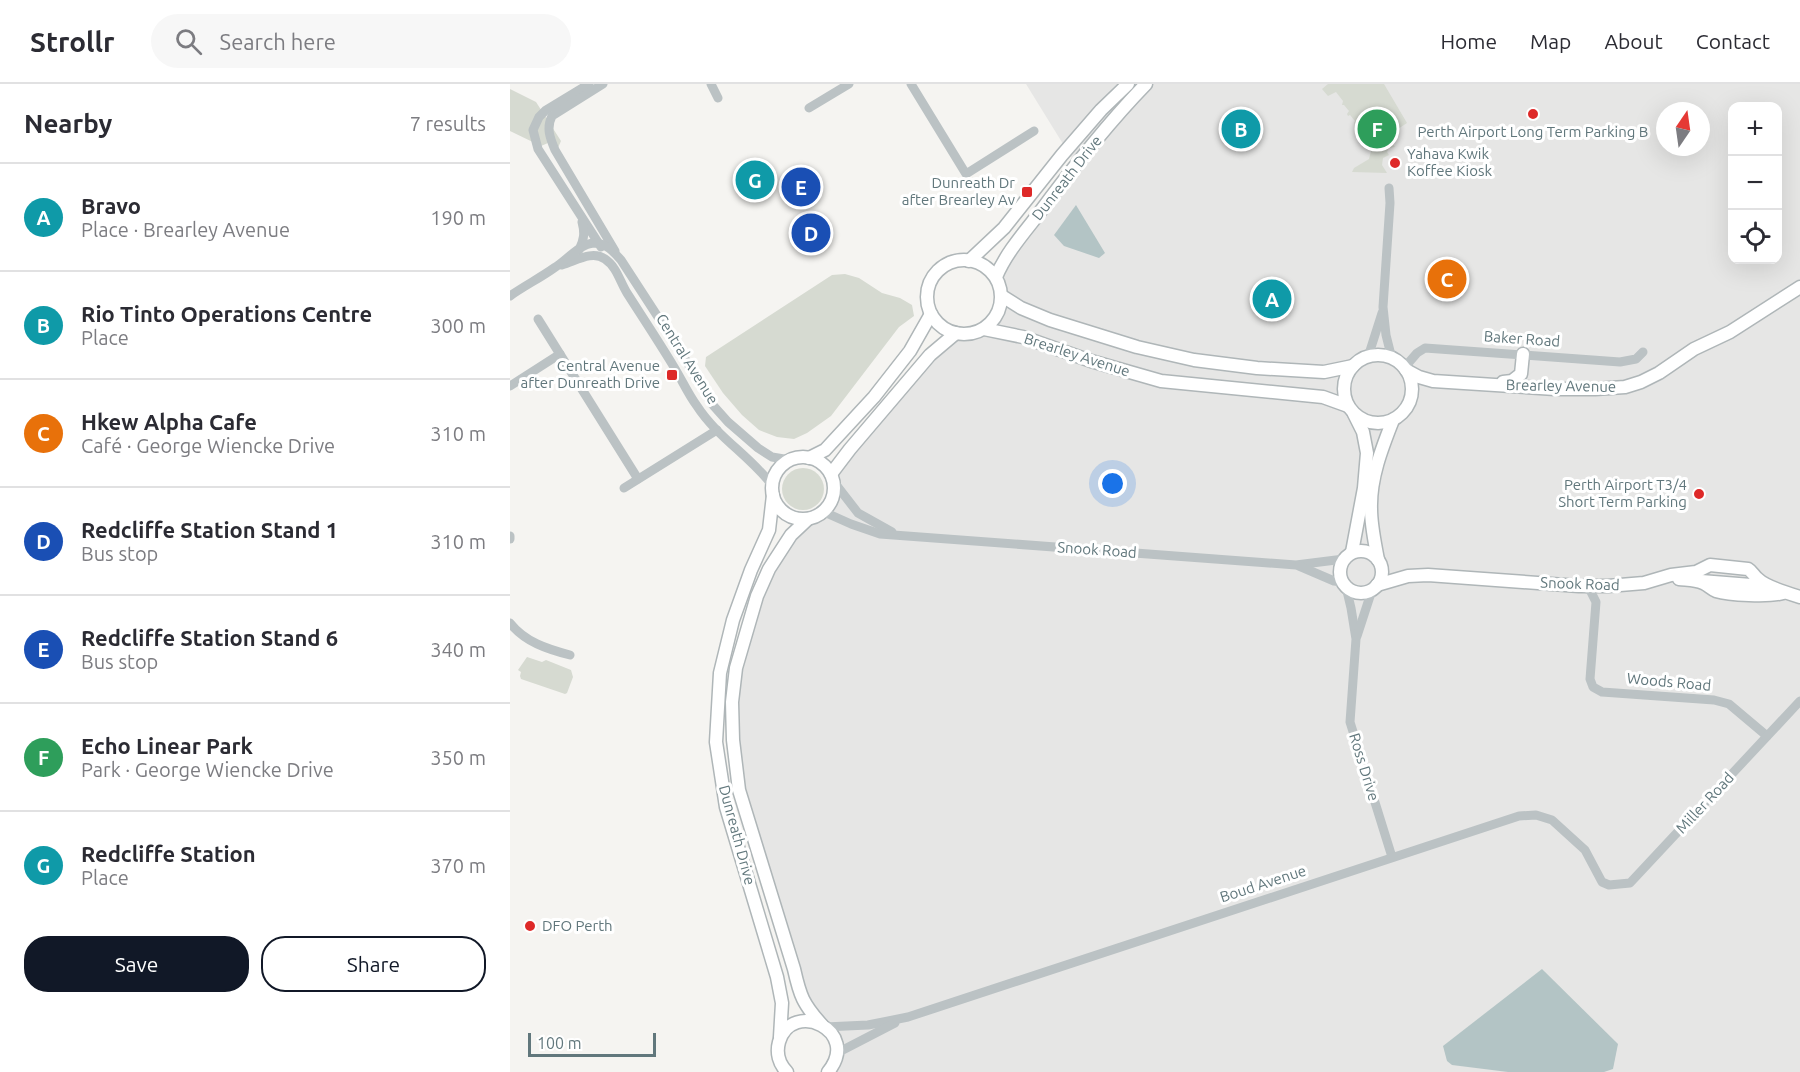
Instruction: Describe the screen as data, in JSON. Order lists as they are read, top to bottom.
{
  "streets": {
    "main road": ["Dunreath Drive", "Brearley Avenue", "Snook Road"],
    "street": [
      "Baker Road",
      "Central Avenue",
      "Woods Road",
      "Ross Drive",
      "Miller Road",
      "Boud Avenue"
    ]
  },
  "crossings": [
    ["Dunreath Drive", "Brearley Avenue"],
    ["Dunreath Drive", "Central Avenue"],
    ["Dunreath Drive", "Snook Road"],
    ["Dunreath Drive", "Boud Avenue"],
    ["Baker Road", "Brearley Avenue"],
    ["Central Avenue", "Snook Road"],
    ["Snook Road", "Woods Road"],
    ["Snook Road", "Ross Drive"],
    ["Woods Road", "Miller Road"],
    ["Ross Drive", "Boud Avenue"],
    ["Miller Road", "Boud Avenue"]
  ],
  "places": {
    "other": [
      "Perth Airport Long Term Parking B",
      "Yahava Kwik Koffee Kiosk",
      "Perth Airport T3/4 Short Term Parking",
      "DFO Perth"
    ],
    "transit": ["Dunreath Dr after Brearley Av", "Central Avenue after Dunreath Drive"]
  },
  "scale_bar": "100 m",
  "north": "top",
  "page": {
    "header": "Strollr",
    "search": "Search here",
    "nav": [
      "Home",
      "Map",
      "About",
      "Contact"
    ],
    "heading": ["Nearby", "7 results"],
    "map_buttons": ["+", "−"],
    "pins": [
      "B",
      "F",
      "G",
      "E",
      "D",
      "C",
      "A"
    ],
    "list": [
      {
        "mark": "A",
        "name": "Bravo",
        "note": "Place · Brearley Avenue",
        "value": "190 m"
      },
      {
        "mark": "B",
        "name": "Rio Tinto Operations Centre",
        "note": "Place",
        "value": "300 m"
      },
      {
        "mark": "C",
        "name": "Hkew Alpha Cafe",
        "note": "Café · George Wiencke Drive",
        "value": "310 m"
      },
      {
        "mark": "D",
        "name": "Redcliffe Station Stand 1",
        "note": "Bus stop",
        "value": "310 m"
      },
      {
        "mark": "E",
        "name": "Redcliffe Station Stand 6",
        "note": "Bus stop",
        "value": "340 m"
      },
      {
        "mark": "F",
        "name": "Echo Linear Park",
        "note": "Park · George Wiencke Drive",
        "value": "350 m"
      },
      {
        "mark": "G",
        "name": "Redcliffe Station",
        "note": "Place",
        "value": "370 m"
      }
    ],
    "buttons": ["Save", "Share"],
    "scale": "100 m"
  }
}
